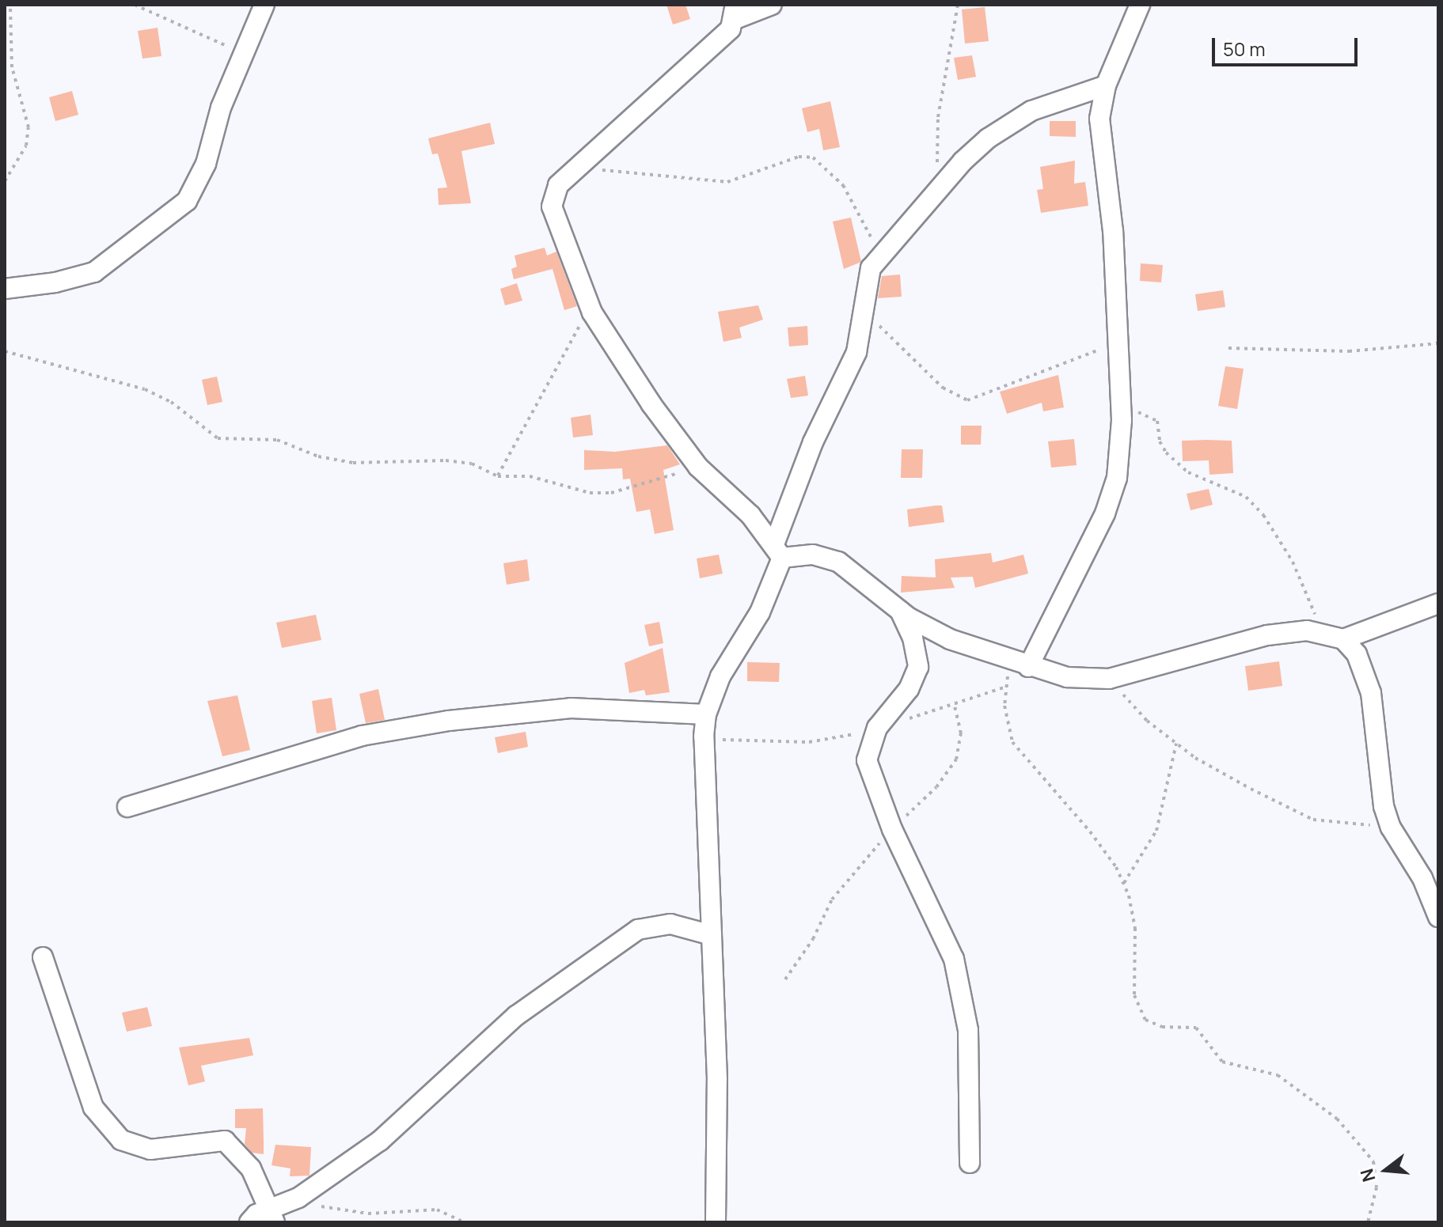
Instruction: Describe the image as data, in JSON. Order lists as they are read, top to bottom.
{
  "scale_bar": "50 m",
  "north": "left"
}
